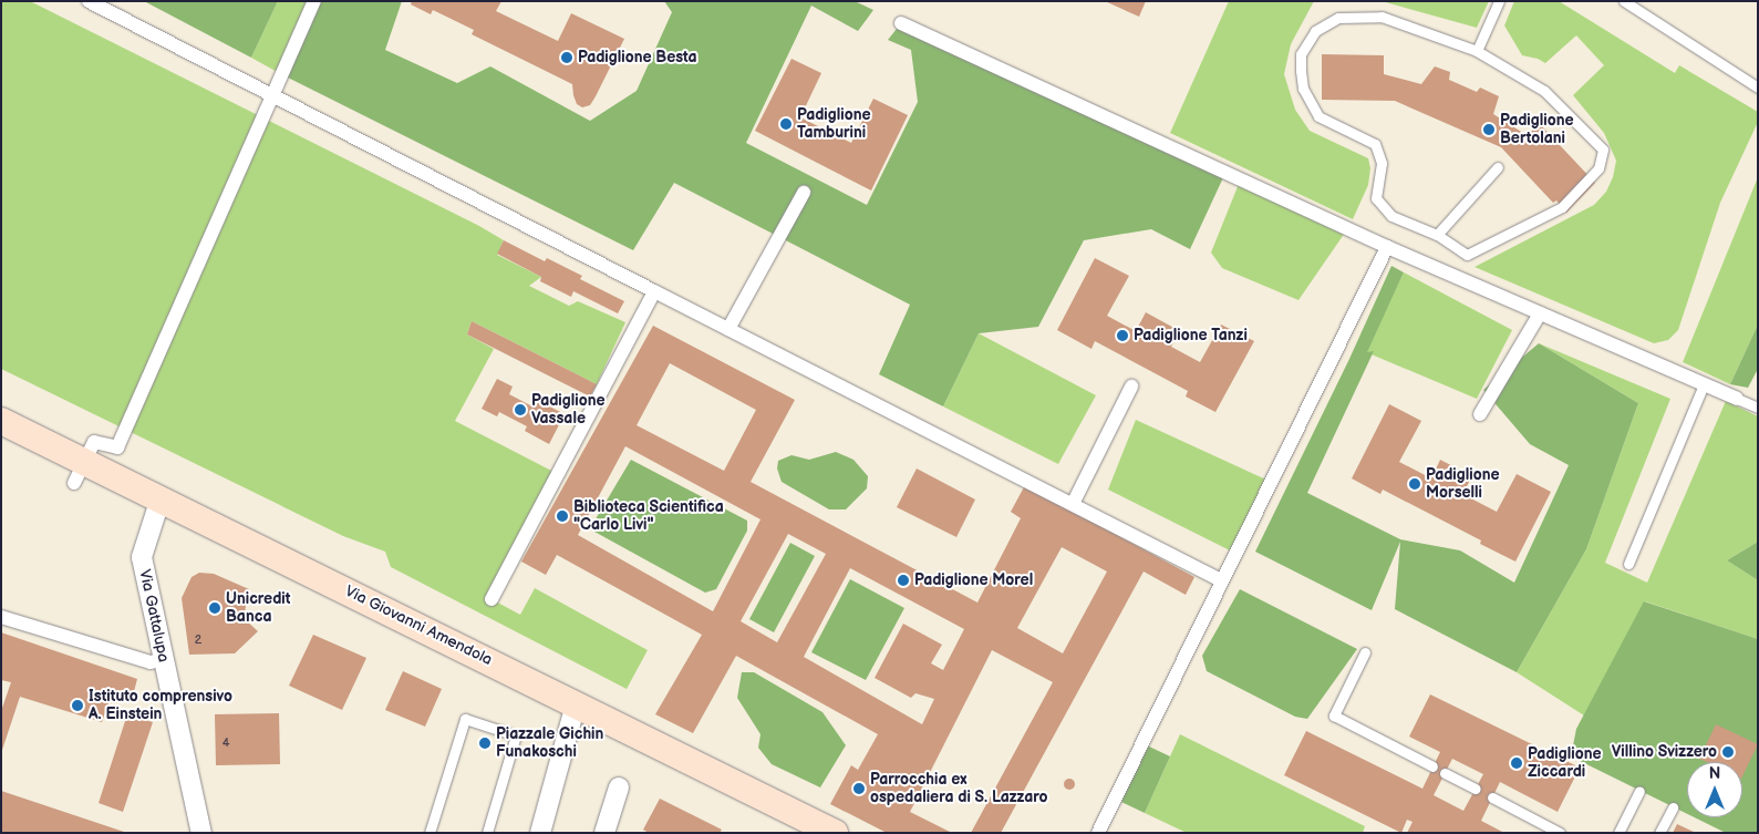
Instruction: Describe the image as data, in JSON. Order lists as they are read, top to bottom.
{
  "streets": {
    "main road": ["Via Giovanni Amendola"],
    "street": ["Via Gattalupa"]
  },
  "crossings": [
    ["Via Gattalupa", "Via Giovanni Amendola"]
  ],
  "places": [
    "Padiglione Besta",
    "Padiglione Tamburini",
    "Padiglione Bertolani",
    "Padiglione Tanzi",
    "Padiglione Vassale",
    "Padiglione Morselli",
    "Biblioteca Scientifica \"Carlo Livi\"",
    "Padiglione Morel",
    "Unicredit Banca",
    "Istituto comprensivo A. Einstein",
    "Piazzale Gichin Funakoschi",
    "Villino Svizzero",
    "Padiglione Ziccardi",
    "Parrocchia ex ospedaliera di S. Lazzaro"
  ],
  "house_numbers": ["2", "4"],
  "north": "top"
}
